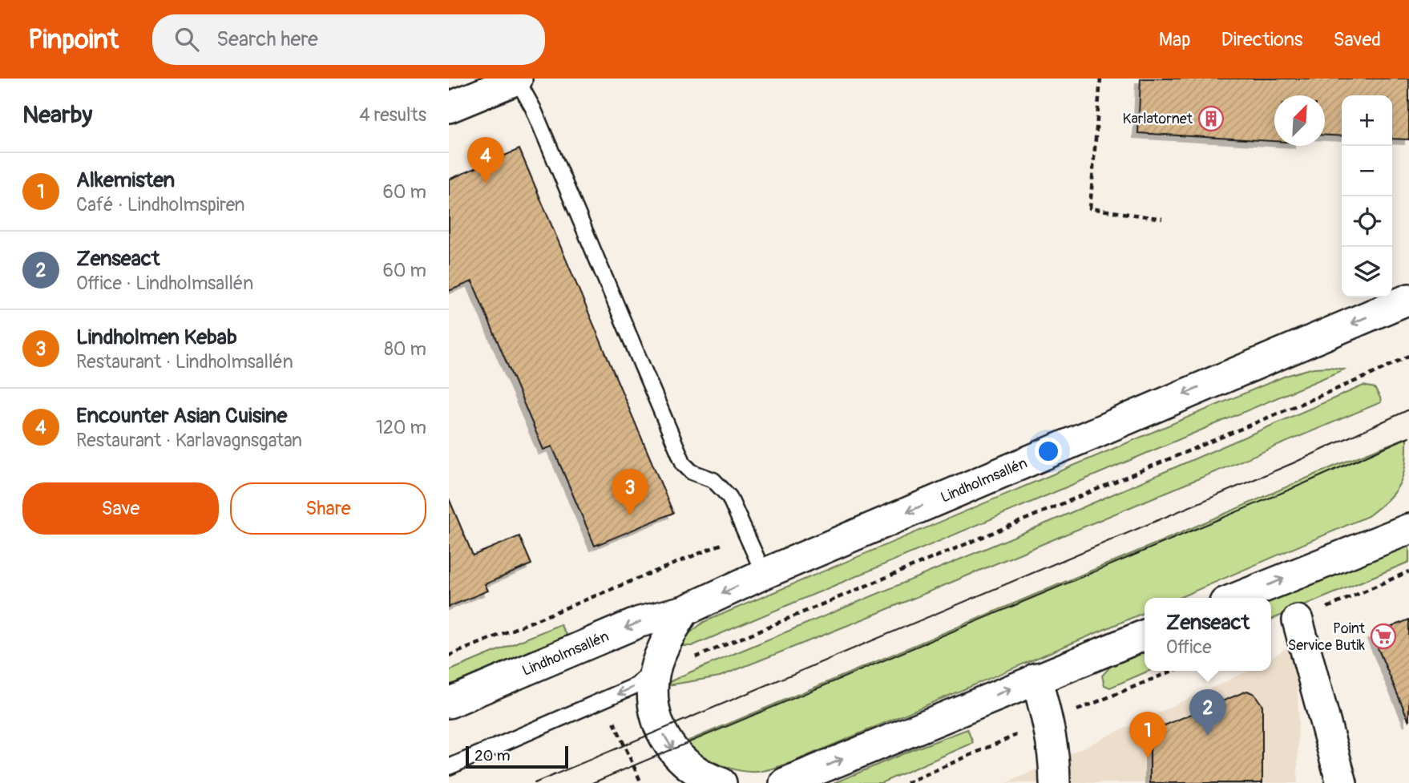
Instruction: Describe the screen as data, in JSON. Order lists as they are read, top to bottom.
{
  "streets": {
    "street": ["Lindholmsallén"]
  },
  "places": {
    "building": ["Karlatornet"],
    "supermarket": ["Point Service Butik"]
  },
  "scale_bar": "20 m",
  "north": "top right",
  "page": {
    "header": "Pinpoint",
    "search": "Search here",
    "nav": ["Map", "Directions", "Saved"],
    "heading": ["Nearby", "4 results"],
    "map_buttons": ["+", "−"],
    "pins": [
      "4",
      "3",
      "2",
      "1"
    ],
    "list": [
      {
        "mark": "1",
        "name": "Alkemisten",
        "note": "Café · Lindholmspiren",
        "value": "60 m"
      },
      {
        "mark": "2",
        "name": "Zenseact",
        "note": "Office · Lindholmsallén",
        "value": "60 m"
      },
      {
        "mark": "3",
        "name": "Lindholmen Kebab",
        "note": "Restaurant · Lindholmsallén",
        "value": "80 m"
      },
      {
        "mark": "4",
        "name": "Encounter Asian Cuisine",
        "note": "Restaurant · Karlavagnsgatan",
        "value": "120 m"
      }
    ],
    "buttons": ["Save", "Share"],
    "popup": ["Zenseact", "Office"],
    "scale": "20 m"
  }
}
